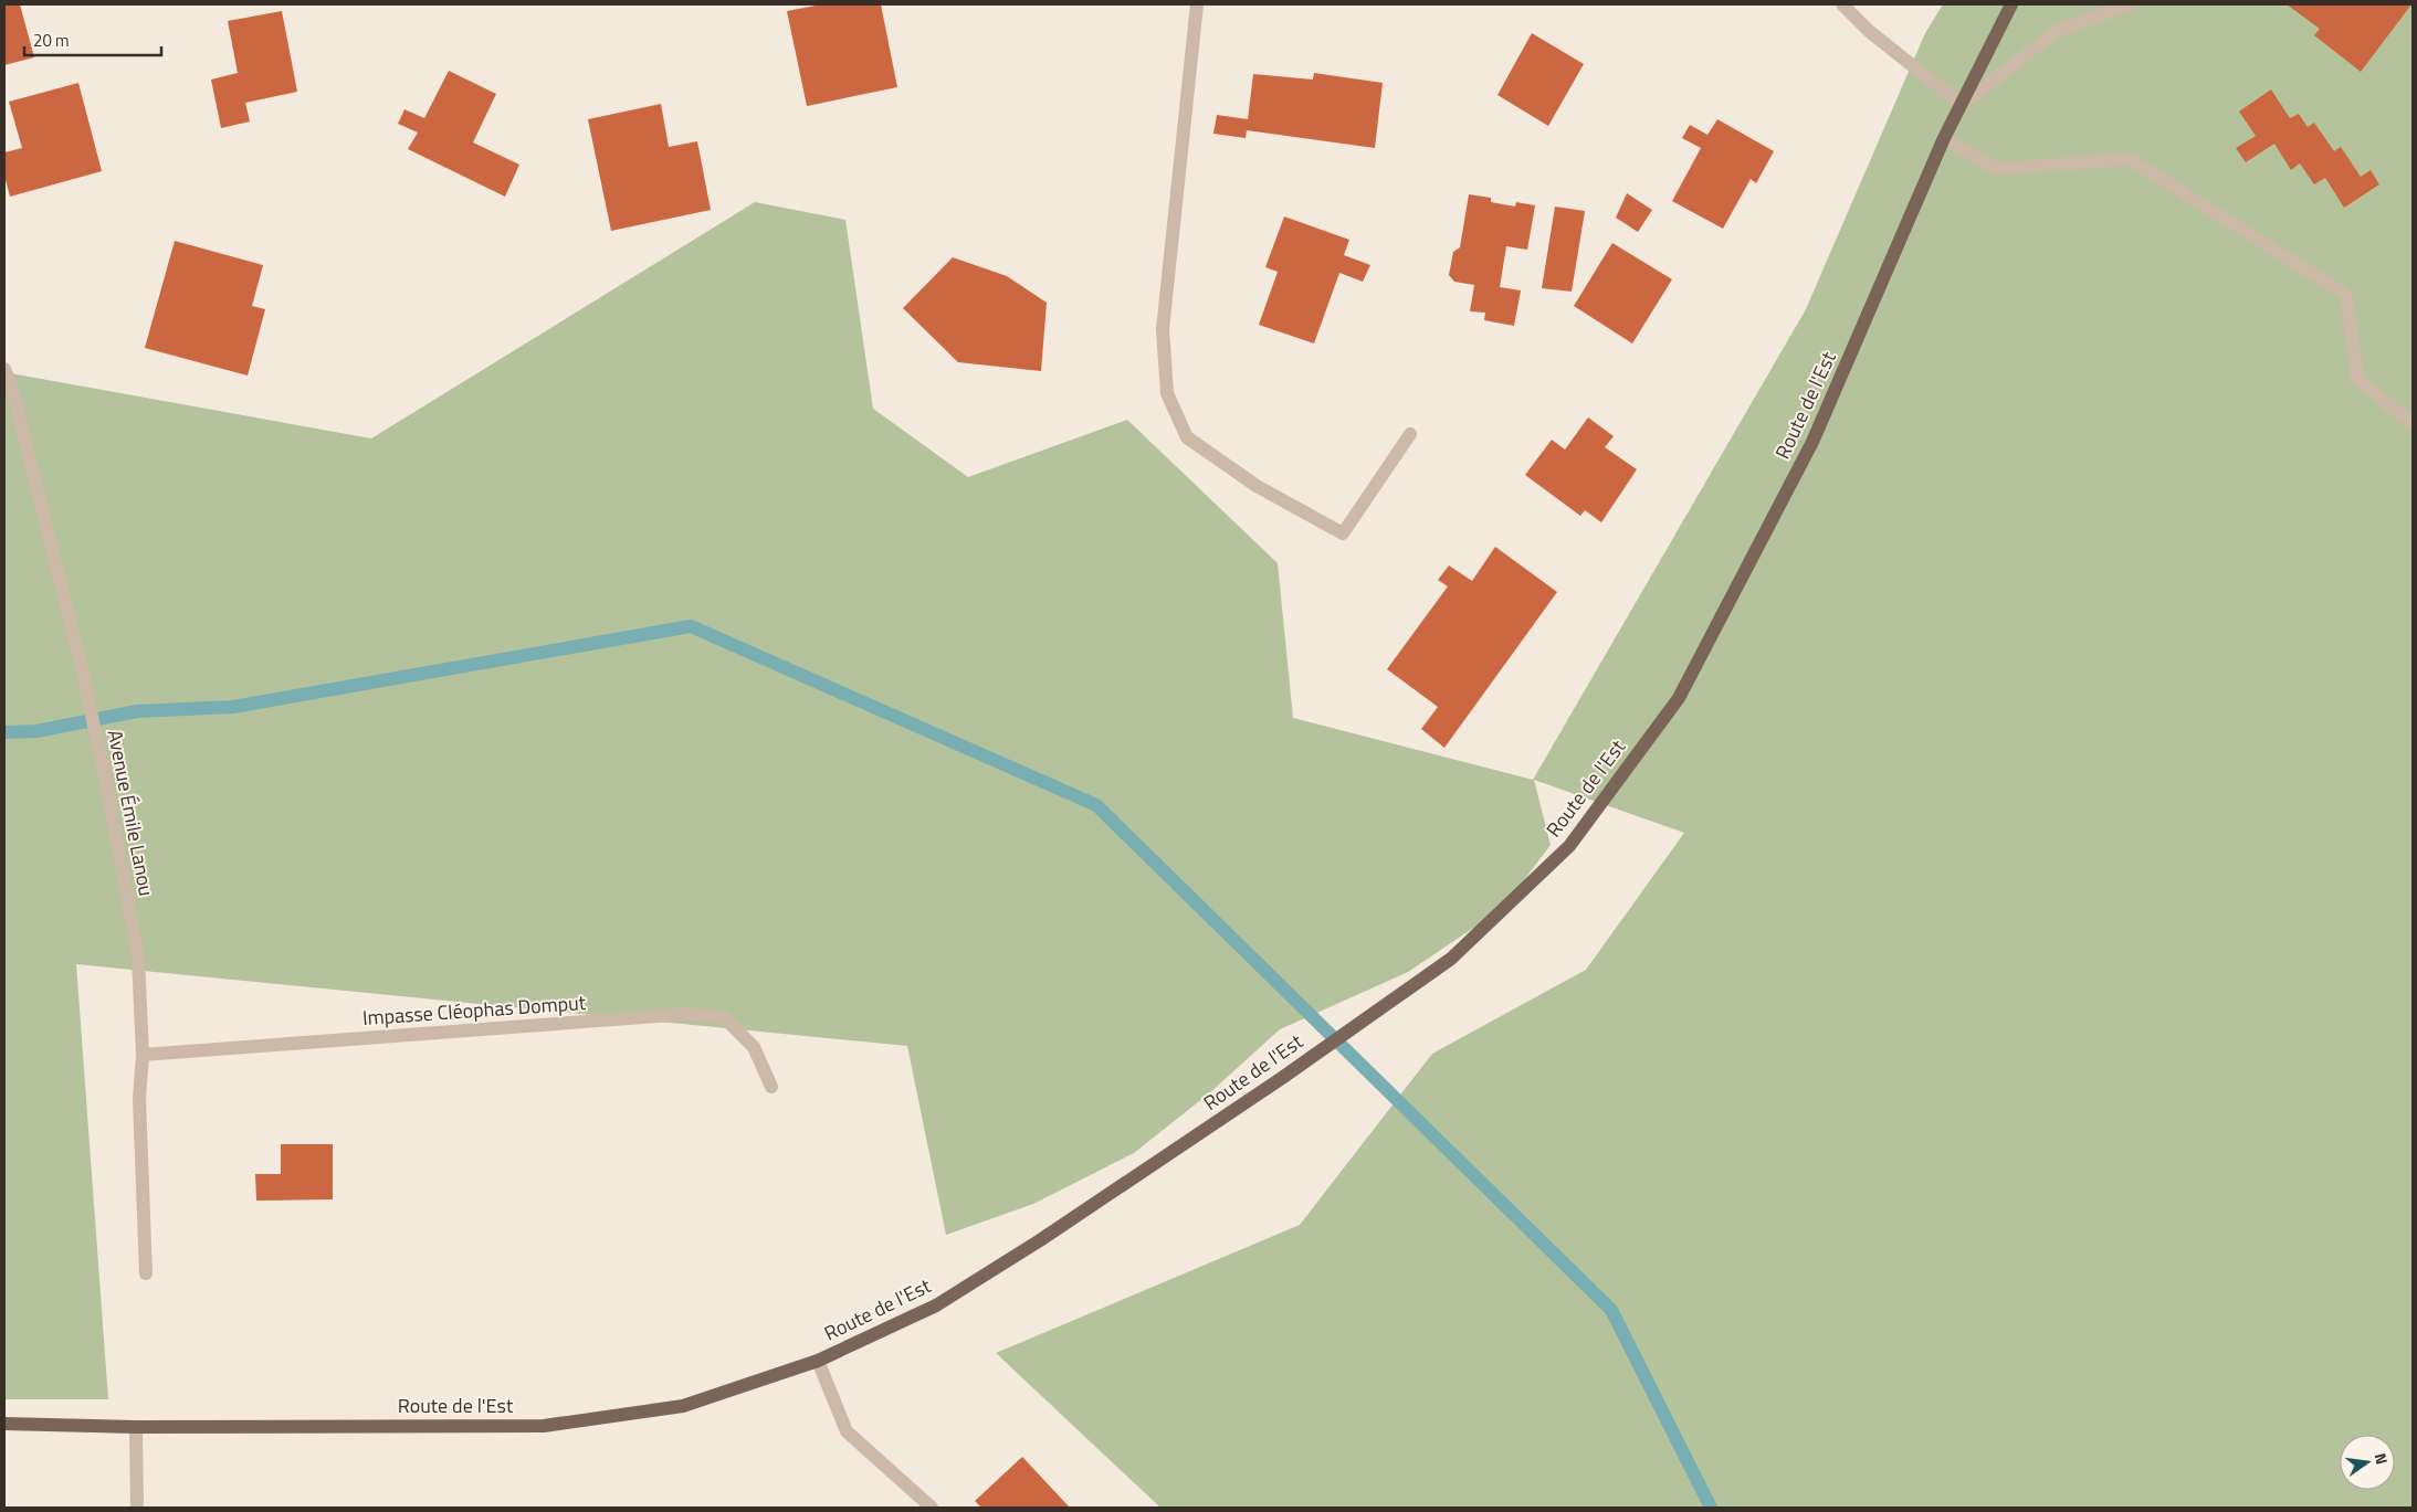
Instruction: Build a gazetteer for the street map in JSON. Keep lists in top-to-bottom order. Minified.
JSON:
{"streets":{"main road":["Route de l'Est"],"street":["Avenue Émile Lanou","Impasse Cléophas Domput"]},"crossings":[["Avenue Émile Lanou","Impasse Cléophas Domput"]],"scale_bar":"20 m","north":"right"}
